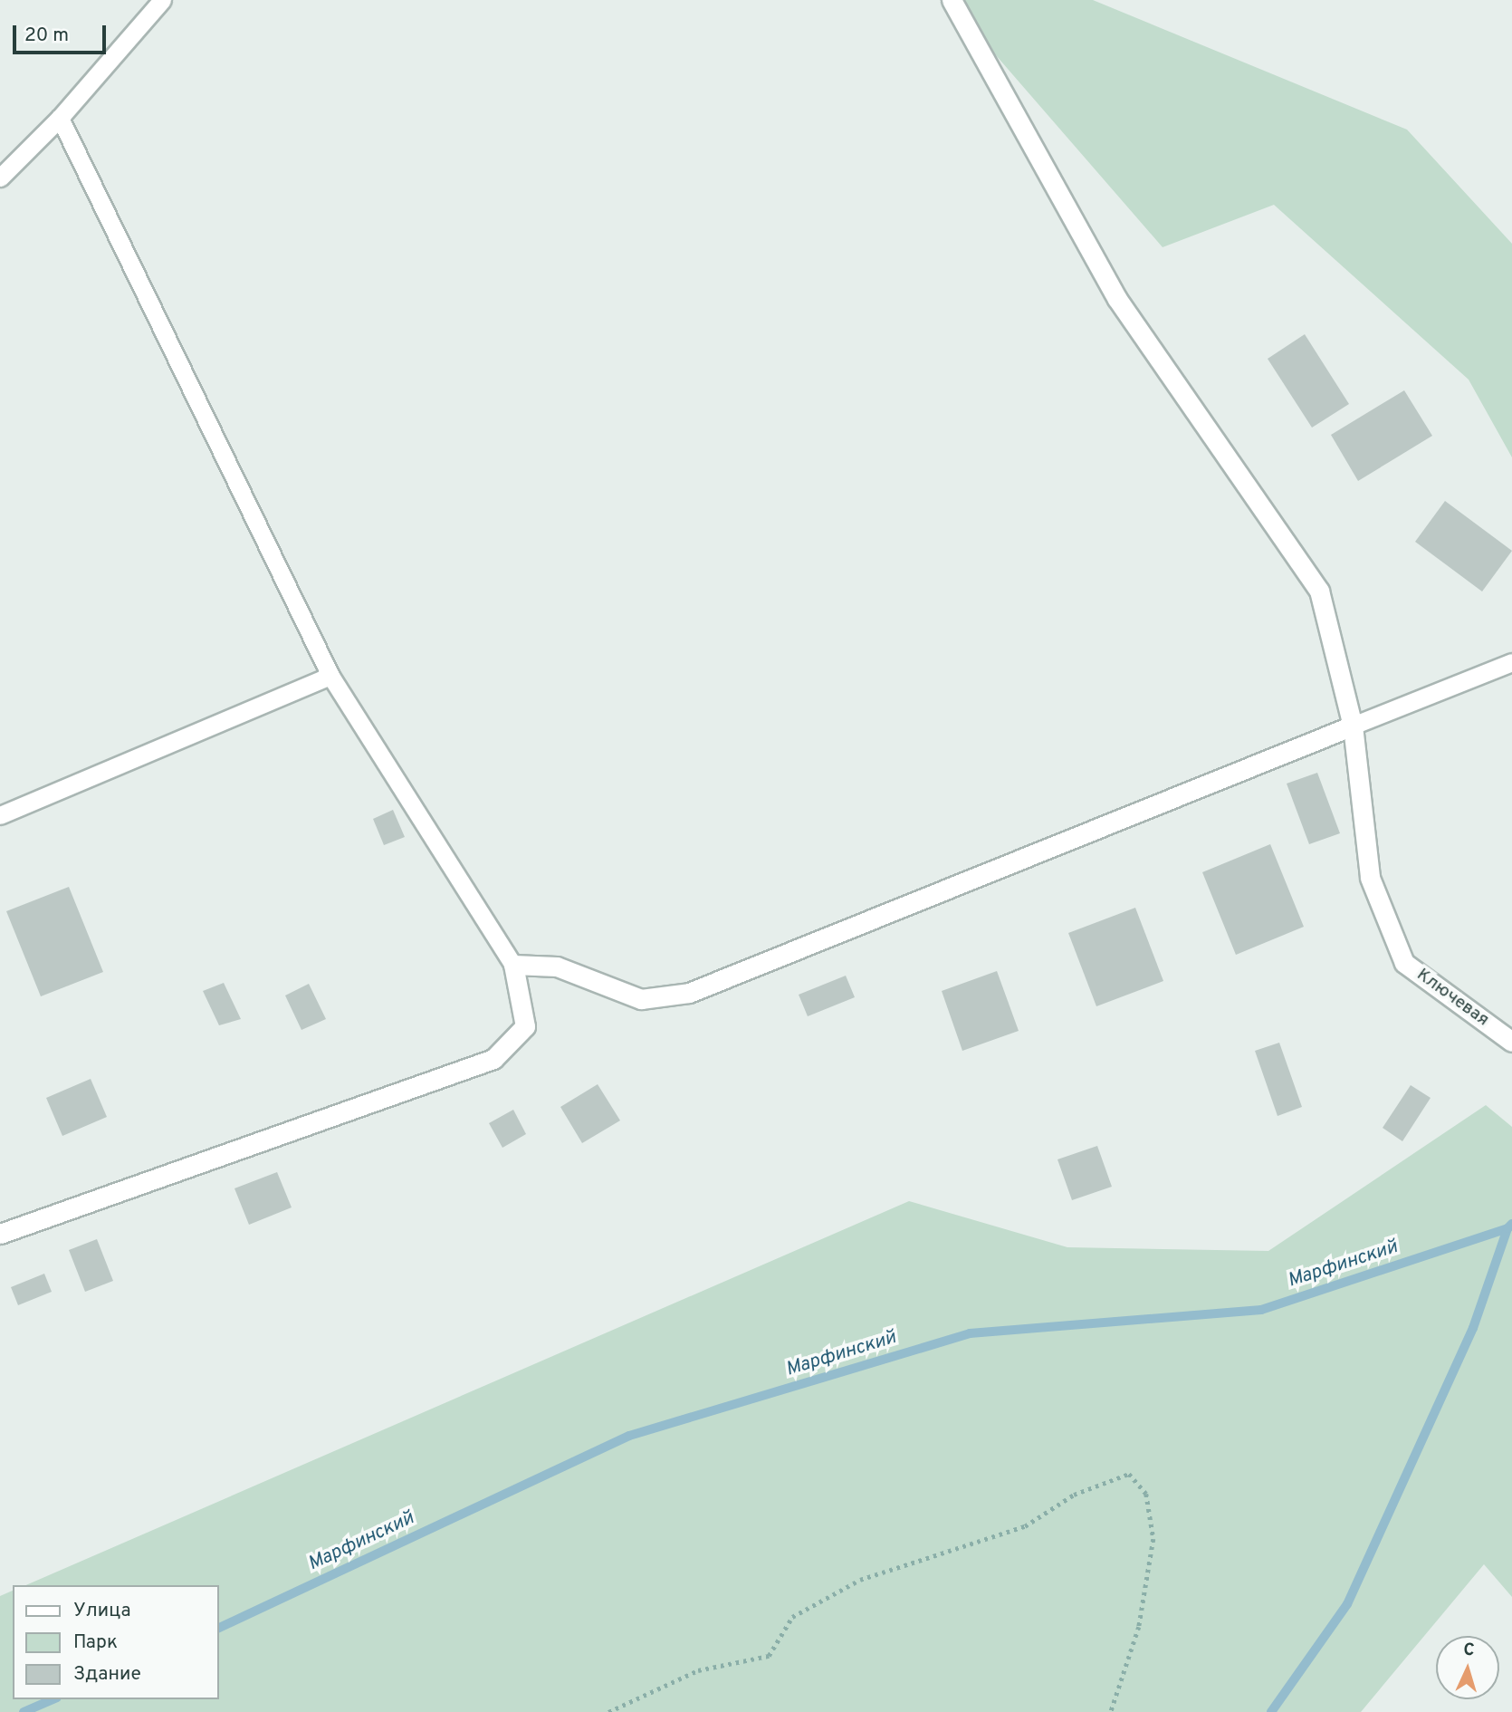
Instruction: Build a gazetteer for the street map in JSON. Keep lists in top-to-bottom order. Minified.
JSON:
{"streets":{"street":["Ключевая"]},"water":["Марфинский"],"legend":["Улица","Парк","Здание"],"scale_bar":"20 m","north":"top"}
